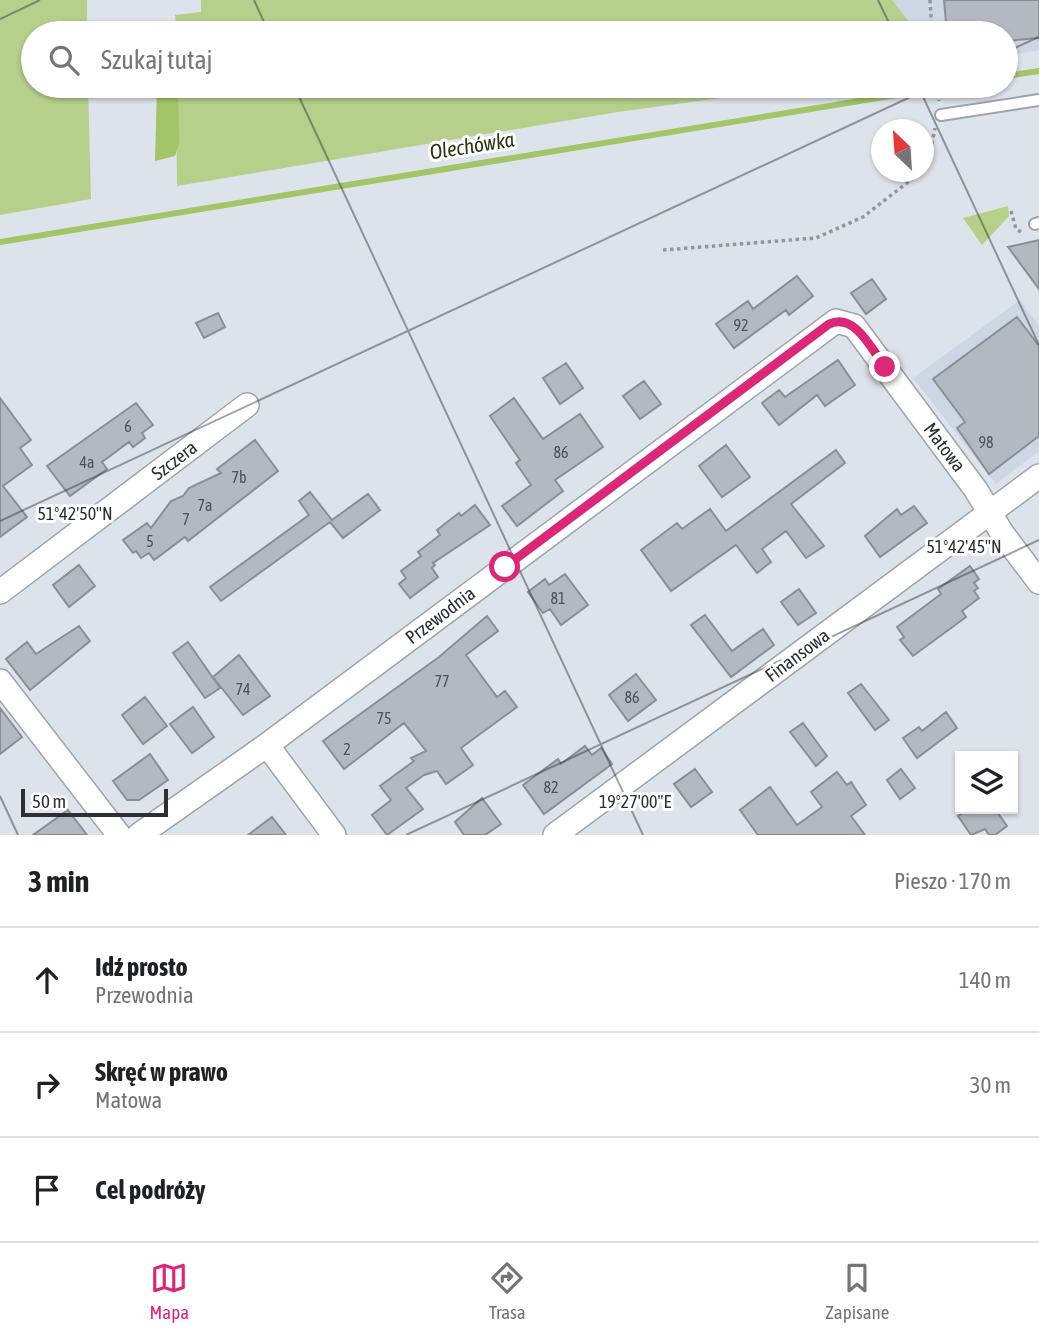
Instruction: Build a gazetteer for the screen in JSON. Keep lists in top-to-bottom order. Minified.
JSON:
{"streets":{"street":["Matowa","Szczera","Przewodnia","Finansowa"]},"crossings":[["Matowa","Przewodnia"],["Matowa","Finansowa"]],"water":["Olechówka"],"house_numbers":["92","6","98","86","4a","7b","7a","7","5","81","77","74","86","75","2","82"],"scale_bar":"50 m","north":"top left","page":{"search":"Szukaj tutaj","scale":"50 m","heading":["3 min","Pieszo · 170 m"],"list":[["Idź prosto","Przewodnia","140 m"],["Skręć w prawo","Matowa","30 m"],"Cel podróży"],"nav":["Mapa","Trasa","Zapisane"]},"coordinates":["51°42'50\"N","51°42'45\"N","19°27'00\"E"]}
